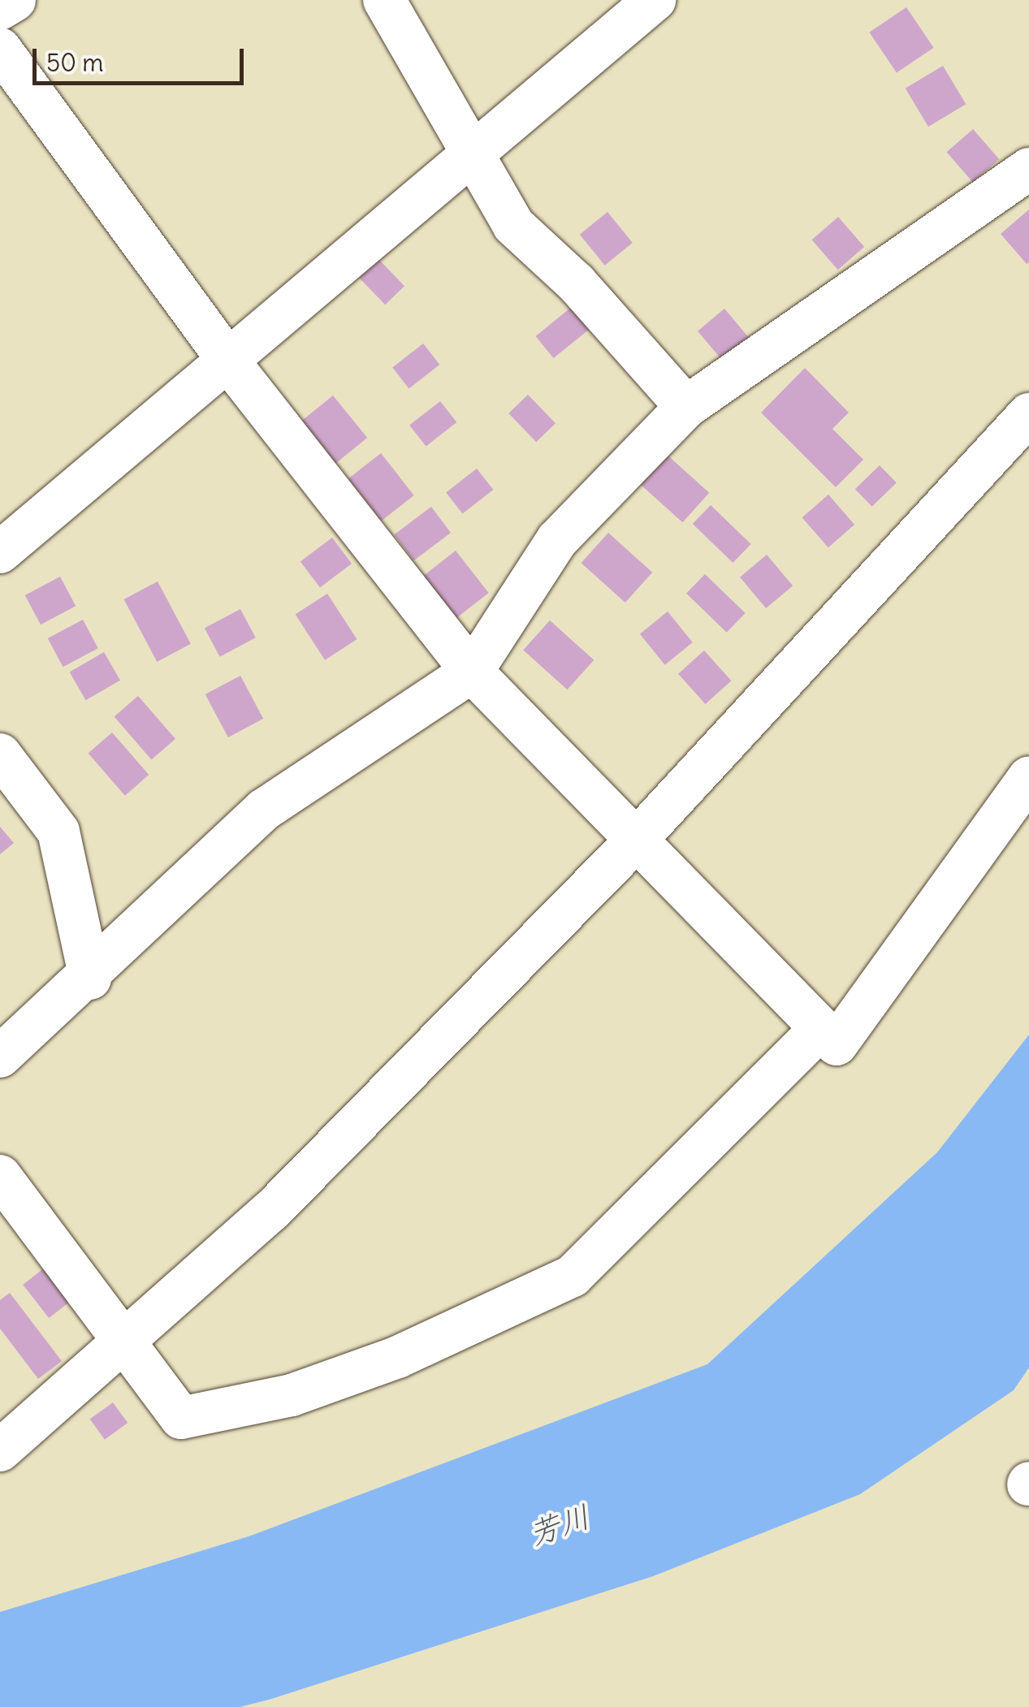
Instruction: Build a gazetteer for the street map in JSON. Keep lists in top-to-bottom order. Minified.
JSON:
{"water":["芳川"],"scale_bar":"50 m"}
